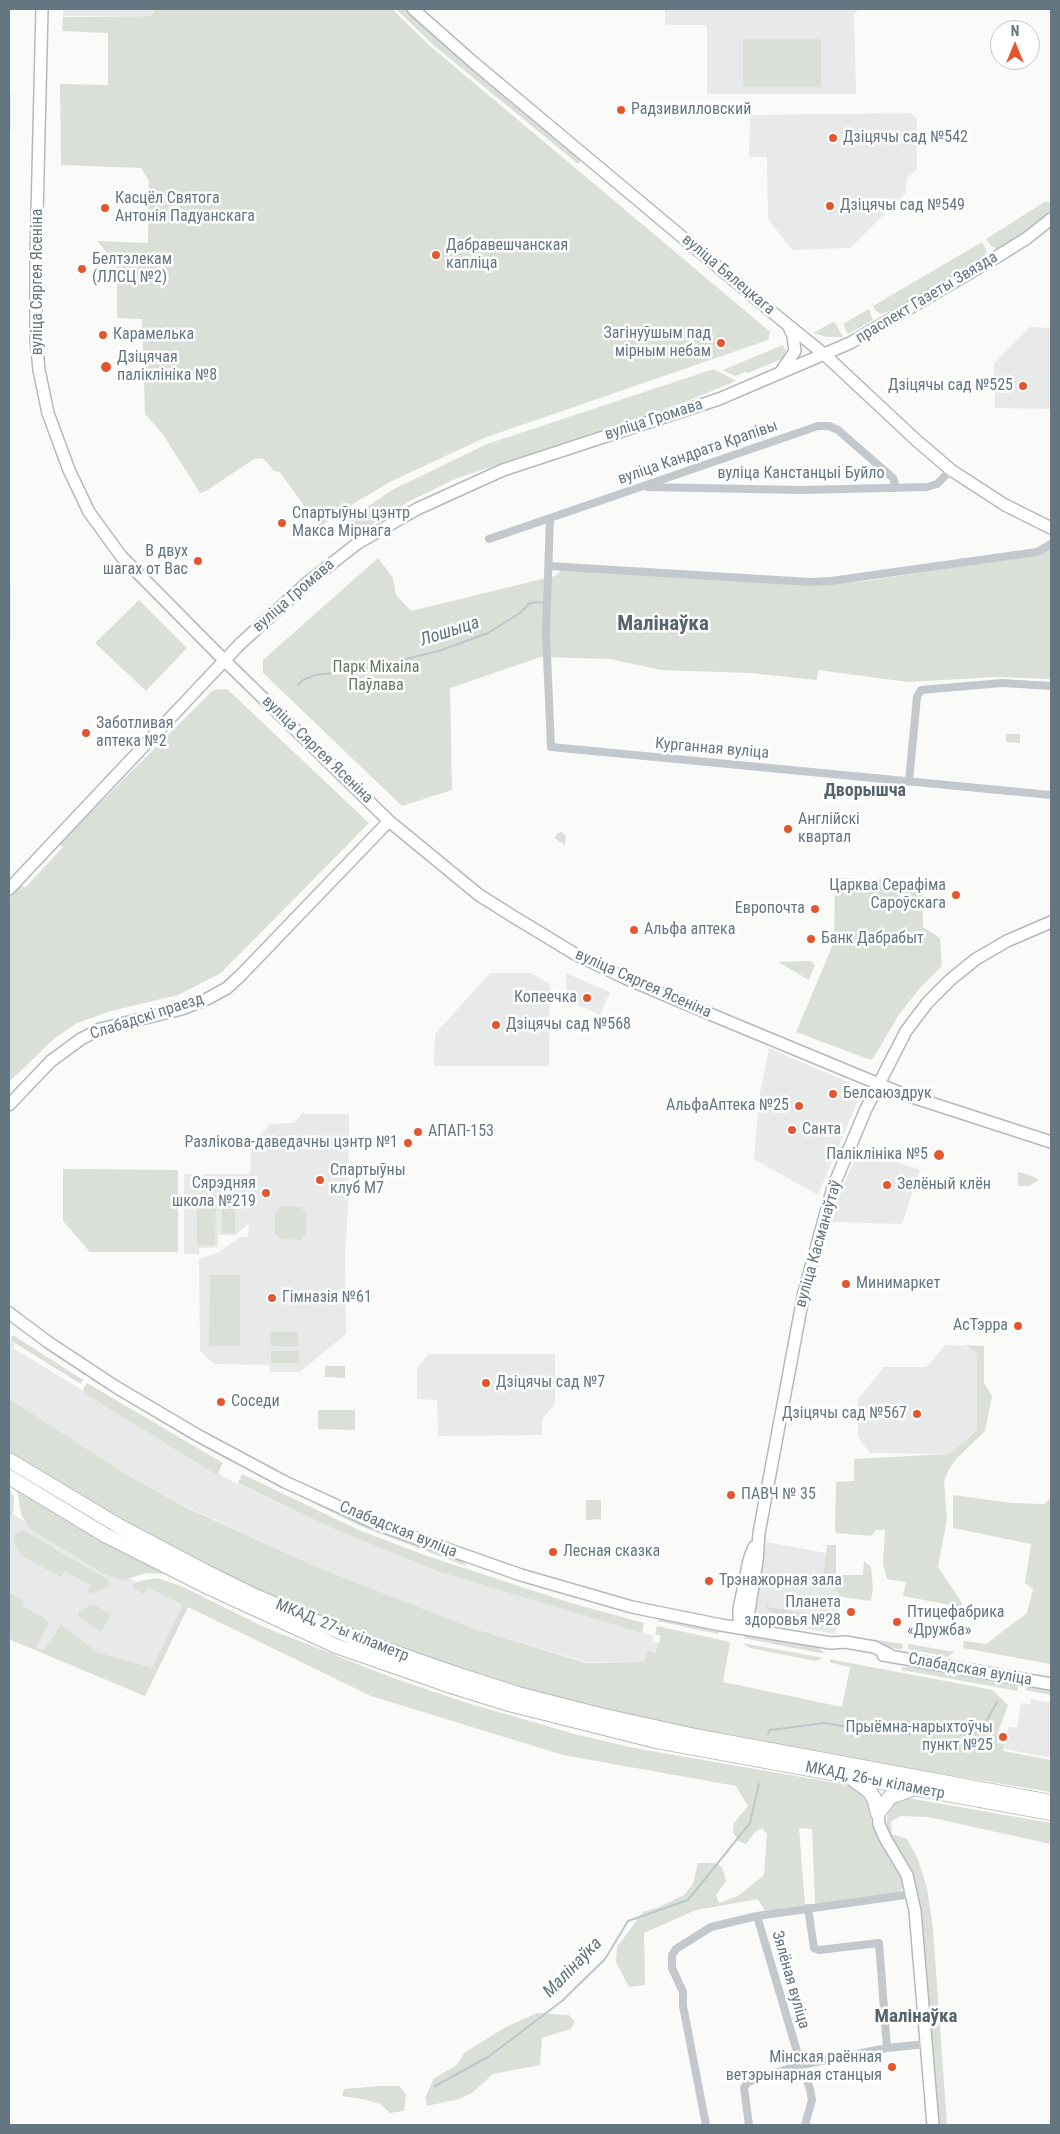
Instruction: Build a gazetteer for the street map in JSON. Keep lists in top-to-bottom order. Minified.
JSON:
{"streets":{"highway":["МКАД, 27-ы кіламетр","МКАД, 26-ы кіламетр"],"main road":["вуліца Бялецкага","вуліца Сяргея Ясеніна","праспект Газеты Звязда","вуліца Громава","Слабадскі праезд","вуліца Касманаўтаў","Слабадская вуліца"],"street":["вуліца Кандрата Крапівы","вуліца Канстанцыі Буйло","Курганная вуліца","Зялёная вуліца"]},"crossings":[["вуліца Бялецкага","праспект Газеты Звязда"],["вуліца Бялецкага","вуліца Громава"],["вуліца Бялецкага","вуліца Канстанцыі Буйло"],["вуліца Сяргея Ясеніна","вуліца Громава"],["вуліца Сяргея Ясеніна","Слабадскі праезд"],["вуліца Сяргея Ясеніна","вуліца Касманаўтаў"],["праспект Газеты Звязда","вуліца Громава"],["вуліца Кандрата Крапівы","вуліца Канстанцыі Буйло"],["вуліца Кандрата Крапівы","Курганная вуліца"],["вуліца Касманаўтаў","Слабадская вуліца"],["МКАД, 27-ы кіламетр","МКАД, 26-ы кіламетр"]],"districts":["Малінаўка","Дворышча","Малінаўка"],"water":["Лошыца","Малінаўка"],"parks":["Парк Міхаіла Паўлава"],"places":["Радзивилловский","Дзіцячы сад №542","Дзіцячы сад №549","Касцёл Святога Антонія Падуанскага","Дабравешчанская капліца","Белтэлекам (ЛЛСЦ №2)","Карамелька","Загінуўшым пад мірным небам","Дзіцячая паліклініка №8","Дзіцячы сад №525","Спартыўны цэнтр Макса Мірнага","В двух шагах от Вас","Заботливая аптека №2","Англійскі квартал","Царква Серафіма Сароўскага","Европочта","Альфа аптека","Банк Дабрабыт","Копеечка","Дзіцячы сад №568","Белсаюздрук","АльфаАптека №25","Санта","АПАП-153","Разлікова-даведачны цэнтр №1","Паліклініка №5","Спартыўны клуб М7","Зелёный клён","Сярэдняя школа №219","Минимаркет","Гімназія №61","АсТэрра","Дзіцячы сад №7","Соседи","Дзіцячы сад №567","ПАВЧ № 35","Лесная сказка","Трэнажорная зала","Планета здоровья №28","Птицефабрика «Дружба»","Прыёмна-нарыхтоўчы пункт №25","Мінская раённая ветэрынарная станцыя"],"north":"top"}
